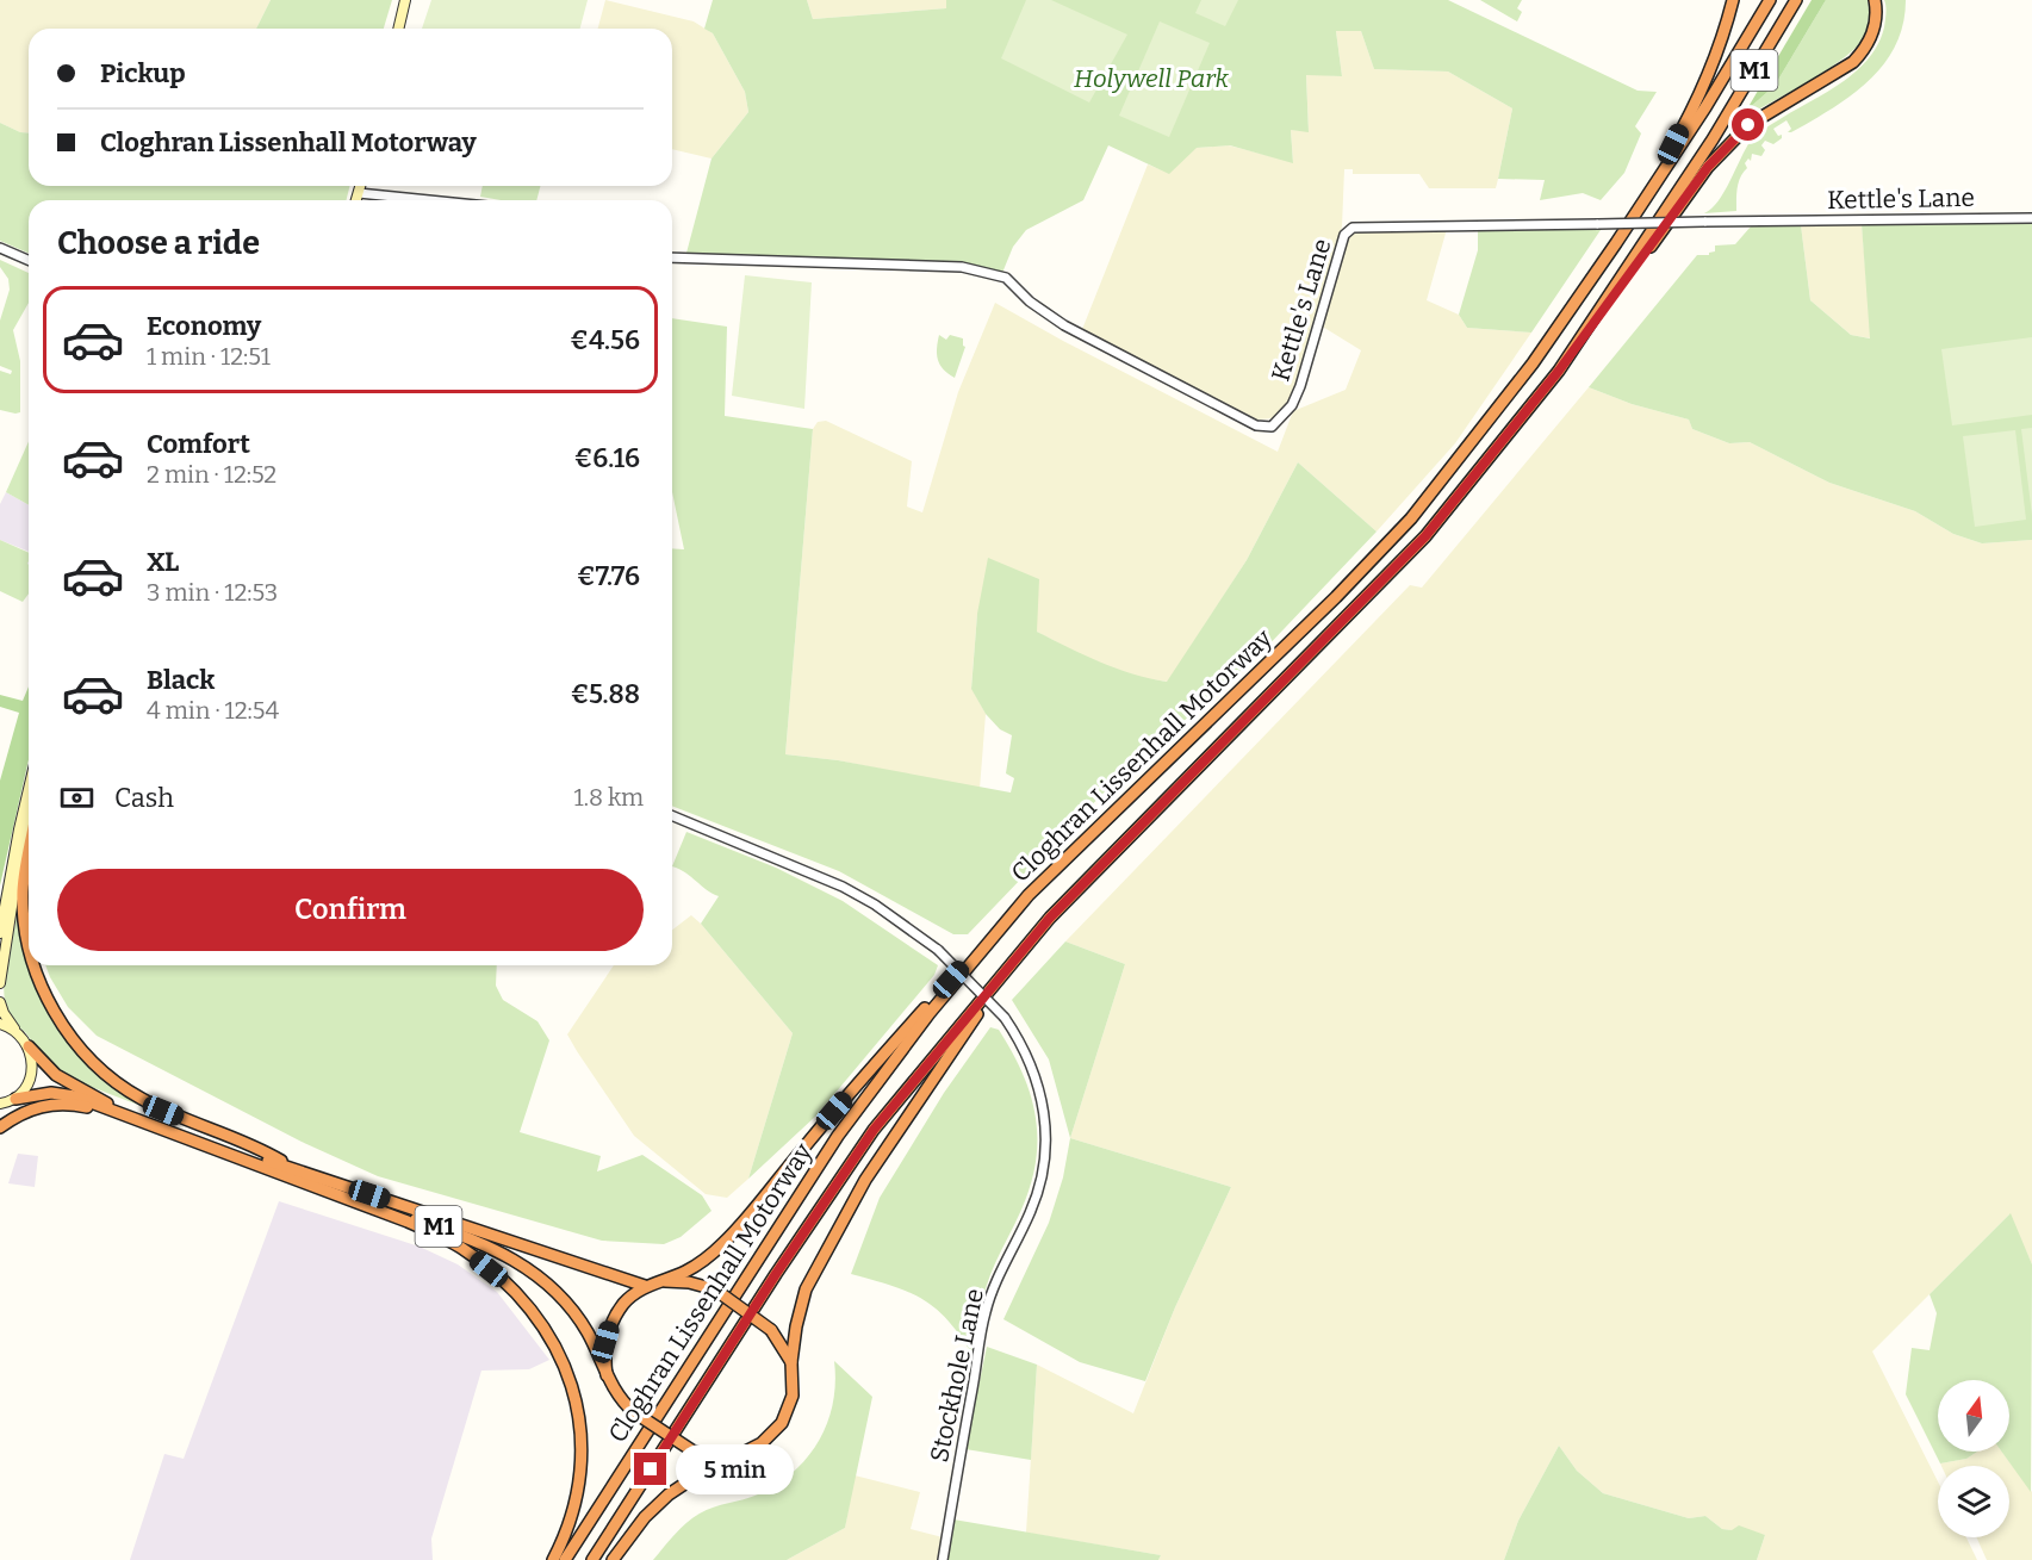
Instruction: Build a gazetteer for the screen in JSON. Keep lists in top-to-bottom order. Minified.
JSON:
{"streets":{"highway":["M1","Cloghran Lissenhall Motorway"],"street":["Kettle's Lane","Stockhole Lane"]},"crossings":[["M1","Cloghran Lissenhall Motorway"]],"parks":["Holywell Park"],"north":"top","page":{"banner":["Pickup","Cloghran Lissenhall Motorway"],"heading":"Choose a ride","list":[{"name":"Economy","note":"1 min · 12:51","value":"€4.56"},{"name":"Comfort","note":"2 min · 12:52","value":"€6.16"},{"name":"XL","note":"3 min · 12:53","value":"€7.76"},{"name":"Black","note":"4 min · 12:54","value":"€5.88"}],"pay":["Cash","1.8 km"],"buttons":"Confirm","bubble":"5 min"}}
